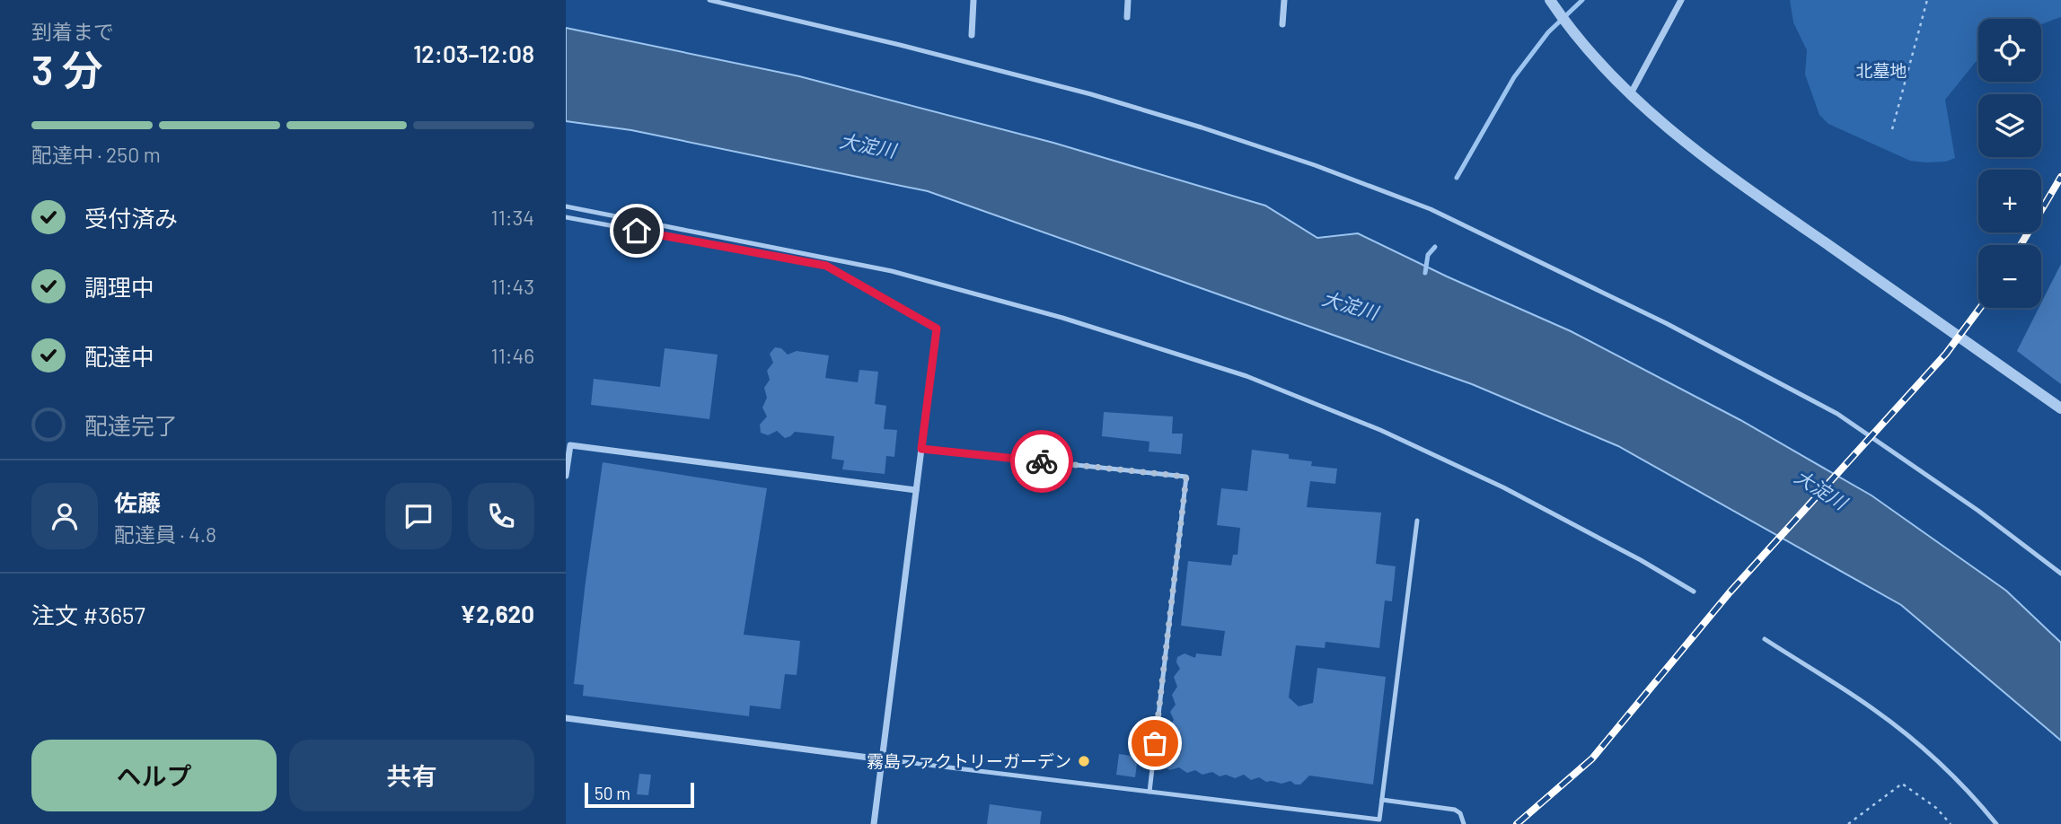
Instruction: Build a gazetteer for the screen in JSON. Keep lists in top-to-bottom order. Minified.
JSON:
{"water":["大淀川"],"parks":["北墓地"],"places":["霧島ファクトリーガーデン"],"scale_bar":"50 m","page":{"heading":["3 分","到着まで","12:03–12:08"],"panel":["佐藤","配達員 · 4.8","注文 #3657","¥2,620"],"map_buttons":["+","−"],"bar":"配達中 · 250 m","list":[["受付済み","11:34"],["調理中","11:43"],["配達中","11:46"],"配達完了"],"buttons":["ヘルプ","共有"],"scale":"50 m"}}
